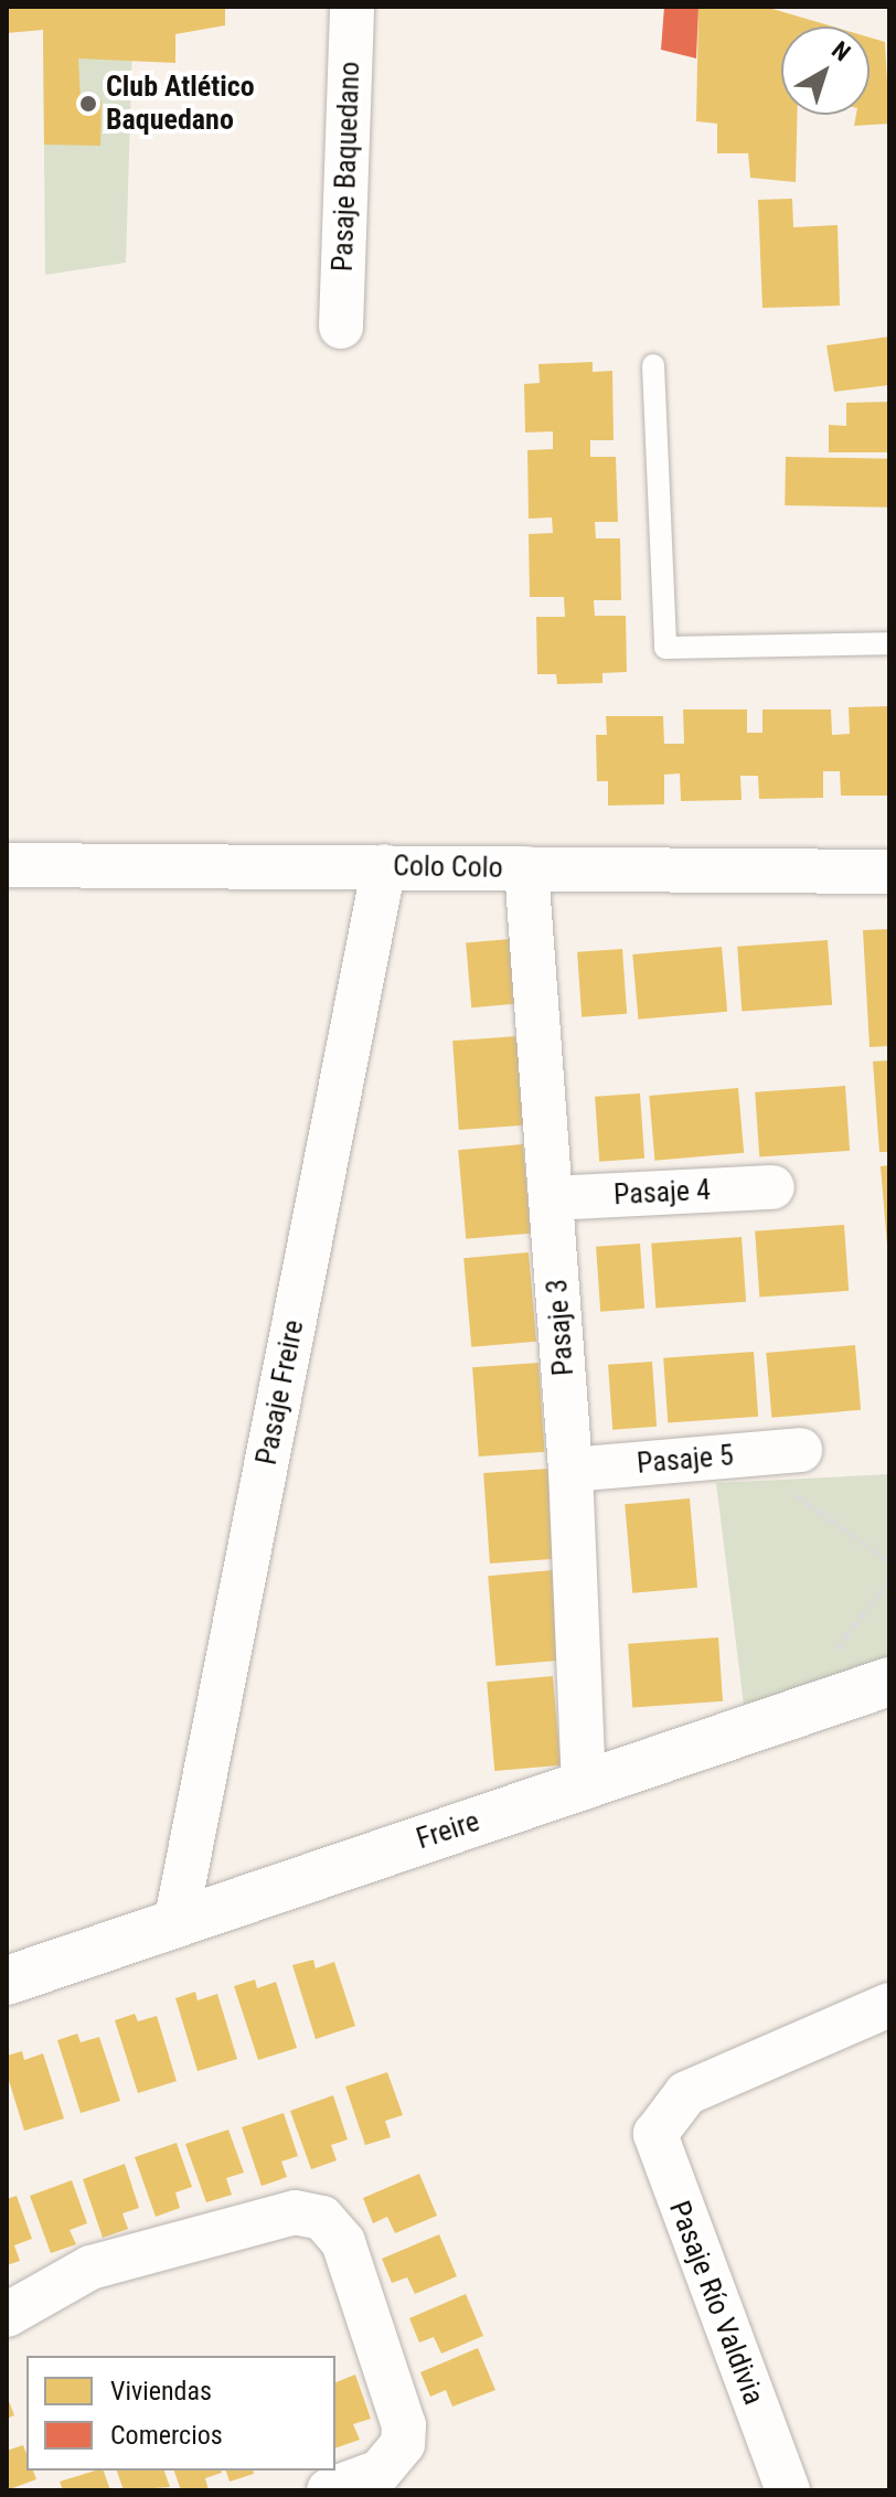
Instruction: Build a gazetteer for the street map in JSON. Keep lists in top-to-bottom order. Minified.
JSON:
{"streets":{"street":["Pasaje Baquedano","Colo Colo","Pasaje 4","Pasaje 3","Pasaje Freire","Pasaje 5","Freire","Pasaje Río Valdivia"]},"crossings":[["Colo Colo","Pasaje 3"],["Colo Colo","Pasaje Freire"],["Pasaje 4","Pasaje 3"],["Pasaje 3","Pasaje 5"],["Pasaje 3","Freire"],["Pasaje Freire","Freire"]],"places":["Club Atlético Baquedano"],"legend":["Viviendas","Comercios"],"north":"top right"}
